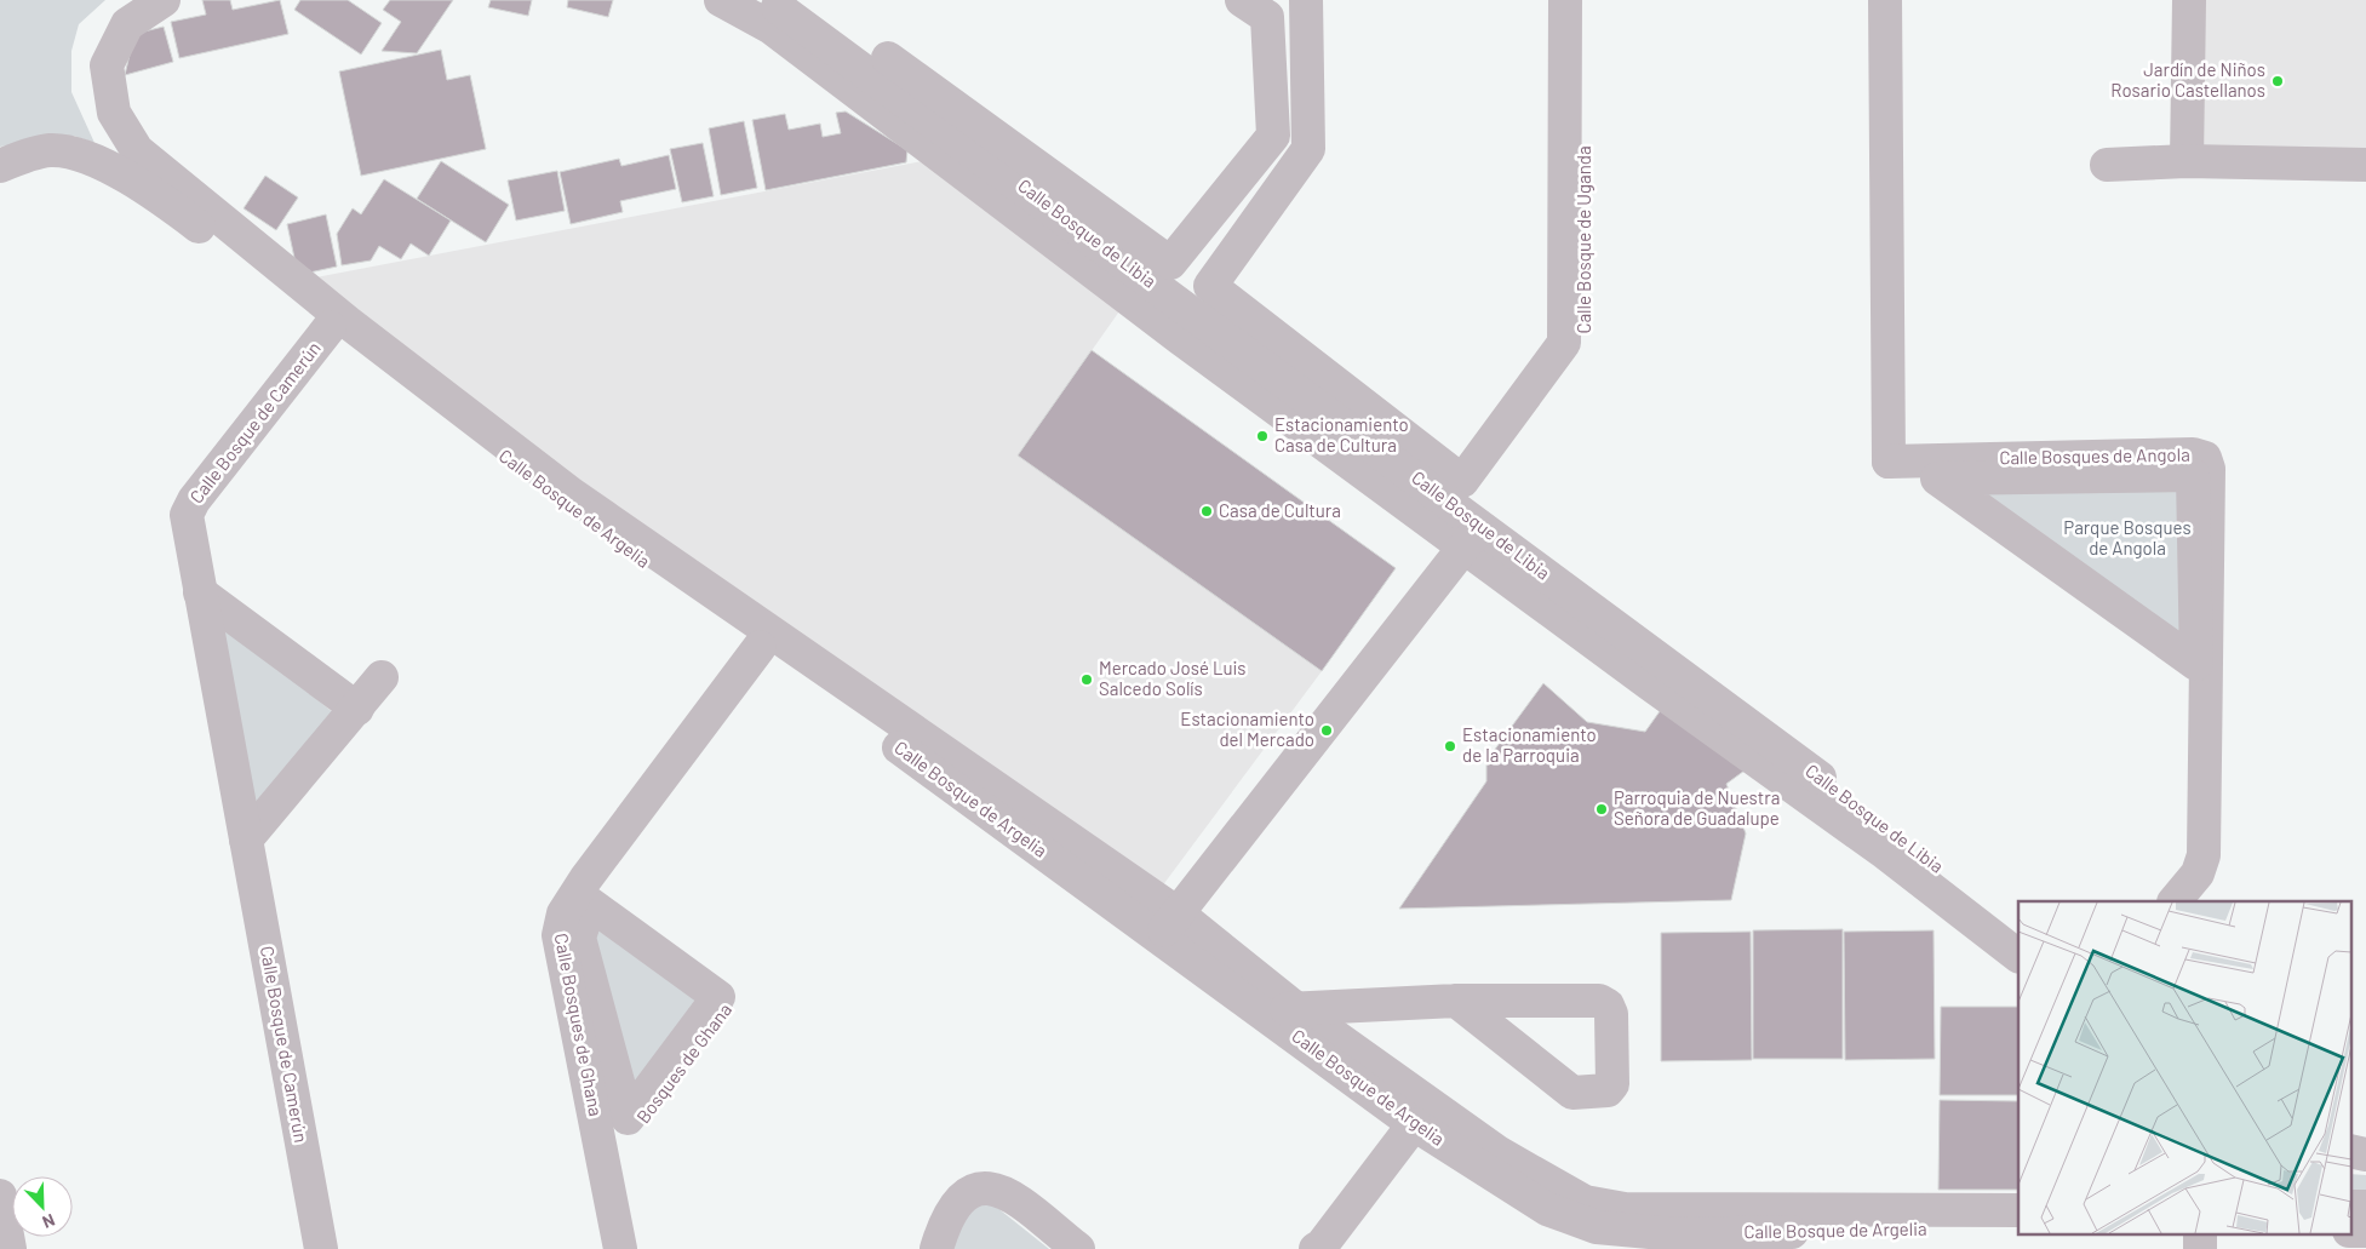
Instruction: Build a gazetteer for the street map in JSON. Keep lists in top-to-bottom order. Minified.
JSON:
{"streets":{"street":["Calle Bosque de Libia","Calle Bosque de Uganda","Calle Bosque de Camerún","Calle Bosques de Angola","Calle Bosque de Argelia","Calle Bosques de Ghana","Bosques de Ghana"]},"crossings":[["Calle Bosque de Libia","Calle Bosque de Uganda"],["Calle Bosque de Uganda","Calle Bosque de Argelia"],["Calle Bosque de Camerún","Calle Bosque de Argelia"],["Calle Bosque de Argelia","Calle Bosques de Ghana"],["Calle Bosques de Ghana","Bosques de Ghana"]],"parks":["Parque Bosques de Angola"],"places":["Jardín de Niños Rosario Castellanos","Estacionamiento Casa de Cultura","Casa de Cultura","Mercado José Luis Salcedo Solís","Estacionamiento del Mercado","Estacionamiento de la Parroquia","Parroquia de Nuestra Señora de Guadalupe"],"north":"bottom right"}
